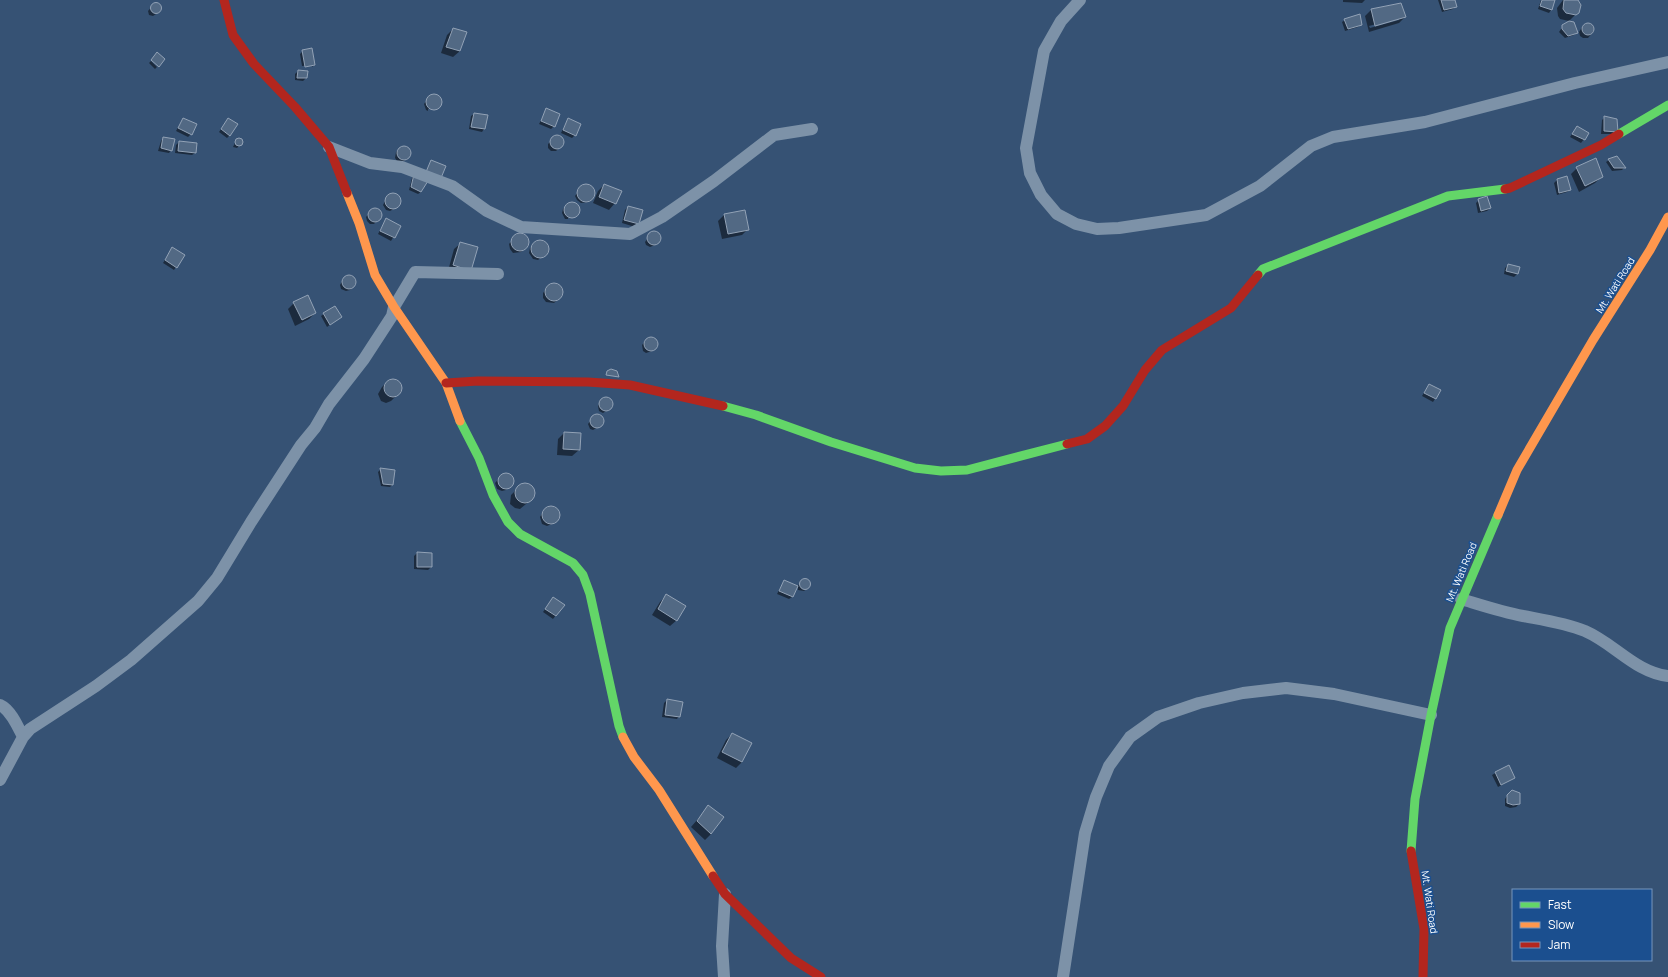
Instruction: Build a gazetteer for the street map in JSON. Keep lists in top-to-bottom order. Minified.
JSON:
{"streets":{"street":["Mt. Wati Road"]},"legend":["Fast","Slow","Jam"]}
